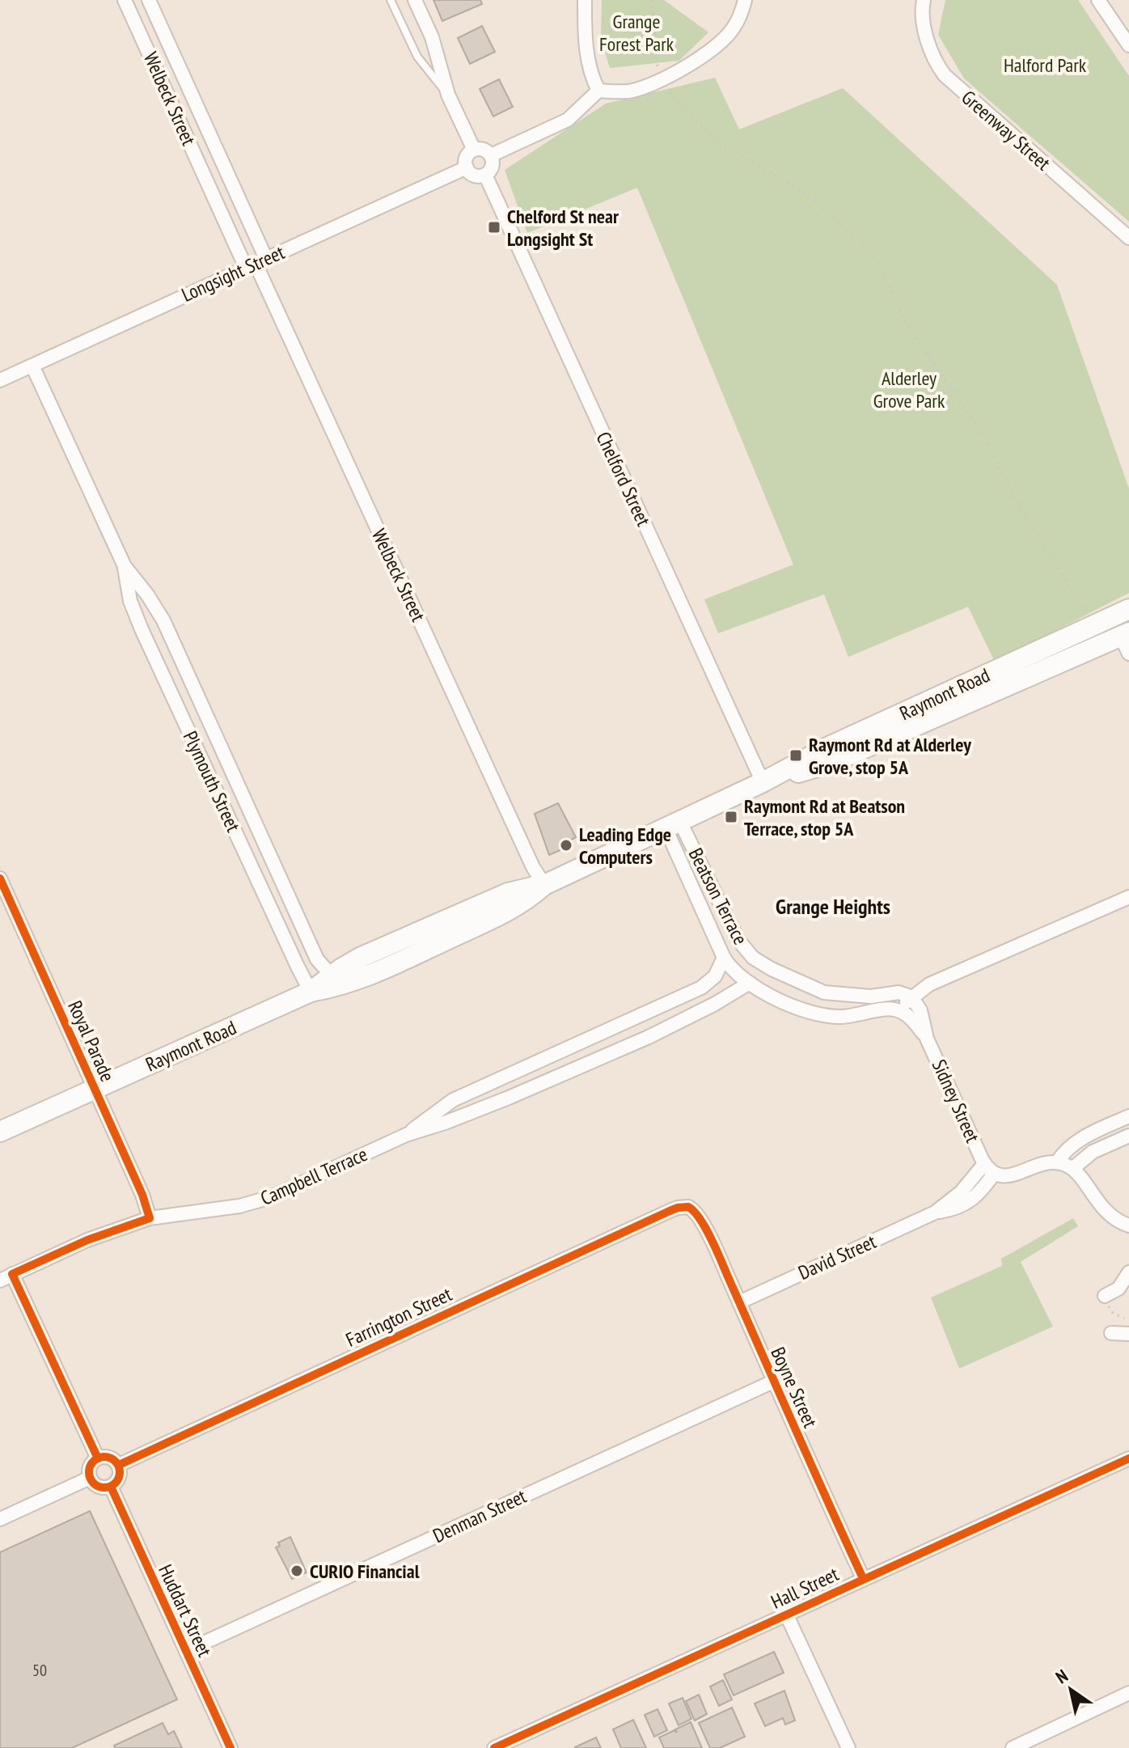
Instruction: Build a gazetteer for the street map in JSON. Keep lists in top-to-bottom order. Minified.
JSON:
{"streets":{"main road":["Raymont Road"],"street":["Welbeck Street","Greenway Street","Longsight Street","Chelford Street","Plymouth Street","Beatson Terrace","Royal Parade","Sidney Street","Campbell Terrace","David Street","Farrington Street","Boyne Street","Denman Street","Hall Street","Huddart Street"]},"crossings":[["Welbeck Street","Longsight Street"],["Welbeck Street","Raymont Road"],["Longsight Street","Chelford Street"],["Longsight Street","Plymouth Street"],["Chelford Street","Raymont Road"],["Raymont Road","Plymouth Street"],["Raymont Road","Beatson Terrace"],["Raymont Road","Royal Parade"],["Beatson Terrace","Sidney Street"],["Beatson Terrace","Campbell Terrace"],["Royal Parade","Campbell Terrace"],["Sidney Street","David Street"],["David Street","Boyne Street"],["Farrington Street","Boyne Street"],["Farrington Street","Huddart Street"],["Boyne Street","Denman Street"],["Boyne Street","Hall Street"],["Denman Street","Huddart Street"]],"districts":["Grange Heights"],"parks":["Grange Forest Park","Halford Park","Alderley Grove Park"],"places":{"transit":["Chelford St near Longsight St","Raymont Rd at Alderley Grove, stop 5A","Raymont Rd at Beatson Terrace, stop 5A"],"other":["Leading Edge Computers","CURIO Financial"]},"house_numbers":["50"],"north":"top left"}
